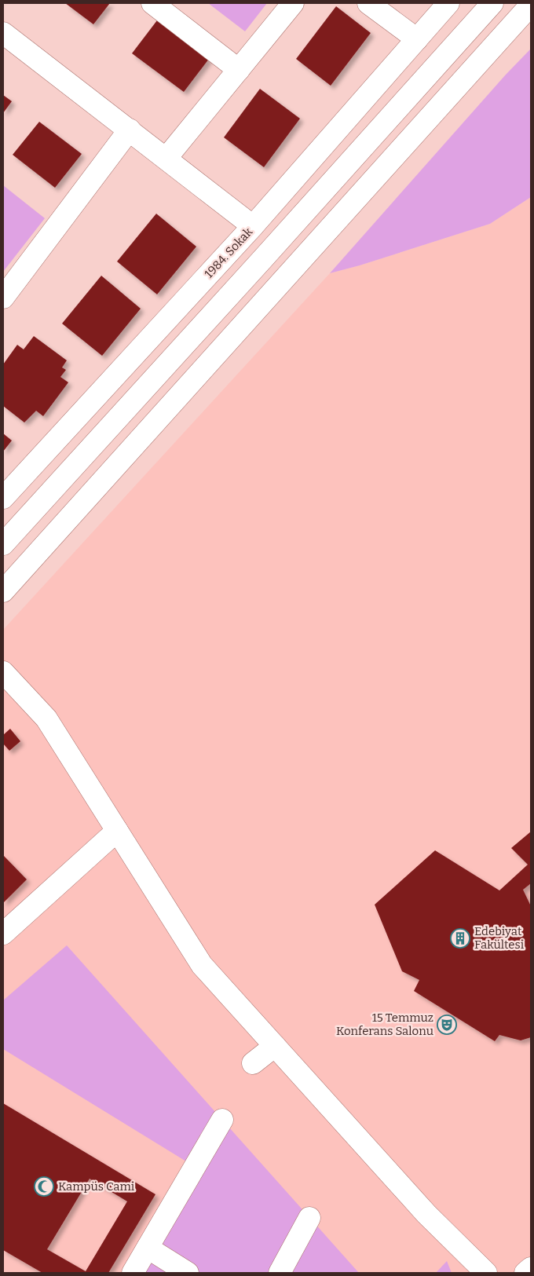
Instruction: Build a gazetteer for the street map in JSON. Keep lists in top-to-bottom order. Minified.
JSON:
{"streets":{"main road":["1984. Sokak"]},"places":{"building":["Edebiyat Fakültesi"],"theatre":["15 Temmuz Konferans Salonu"],"mosque":["Kampüs Cami"]}}
